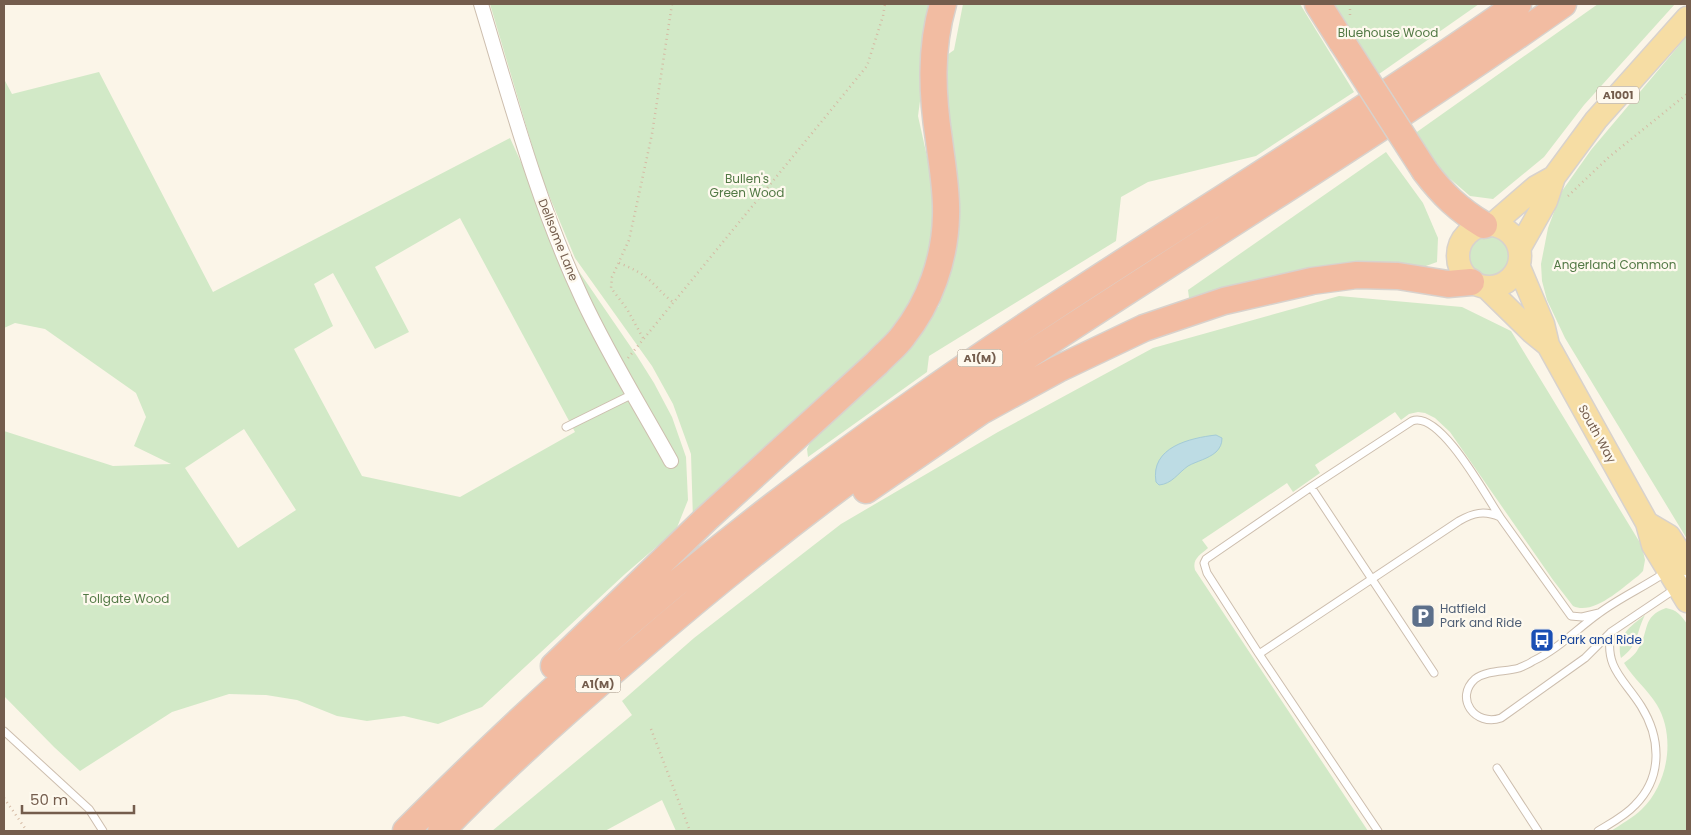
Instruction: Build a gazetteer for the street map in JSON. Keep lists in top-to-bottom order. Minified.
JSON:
{"streets":{"highway":["A1(M)"],"main road":["A1001","South Way"],"street":["Dellsome Lane"]},"crossings":[["A1001","A1(M)"],["A1001","South Way"],["A1(M)","South Way"]],"parks":["Bluehouse Wood","Bullen's Green Wood","Angerland Common","Tollgate Wood"],"places":{"parking":["Hatfield Park and Ride"],"bus stop":["Park and Ride"]},"scale_bar":"50 m"}
